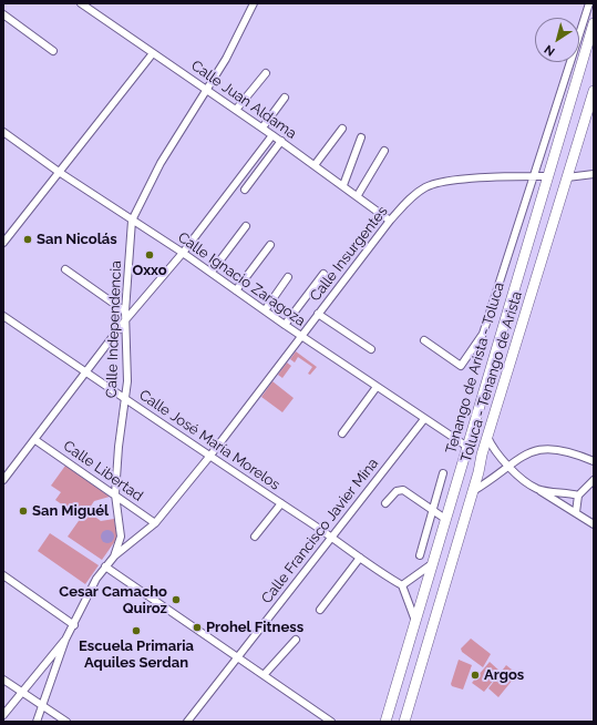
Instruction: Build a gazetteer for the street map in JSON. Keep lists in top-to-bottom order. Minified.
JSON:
{"streets":{"highway":["Tenango de Arista - Toluca","Toluca - Tenango de Arista"],"street":["Calle Juan Aldama","Calle Insurgentes","Calle Ignacio Zaragoza","Calle Independencia","Calle José María Morelos","Calle Libertad","Calle Francisco Javier Mina"]},"crossings":[["Calle Juan Aldama","Calle Insurgentes"],["Calle Juan Aldama","Calle Independencia"],["Calle Insurgentes","Calle Ignacio Zaragoza"],["Calle Insurgentes","Calle Independencia"],["Calle Insurgentes","Tenango de Arista - Toluca"],["Calle Insurgentes","Calle José María Morelos"],["Calle Insurgentes","Calle Libertad"],["Calle Ignacio Zaragoza","Calle Independencia"],["Calle Ignacio Zaragoza","Tenango de Arista - Toluca"],["Calle Ignacio Zaragoza","Calle Francisco Javier Mina"],["Calle Independencia","Calle José María Morelos"],["Calle Independencia","Calle Libertad"],["Calle José María Morelos","Calle Francisco Javier Mina"]],"places":["San Nicolás","Oxxo","San Miguél","Cesar Camacho Quiroz","Prohel Fitness","Escuela Primaria Aquiles Serdan","Argos"],"north":"bottom left"}
